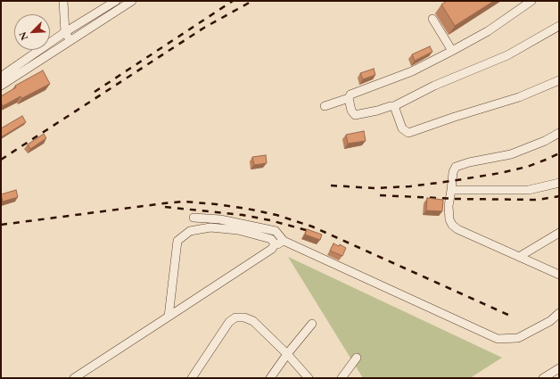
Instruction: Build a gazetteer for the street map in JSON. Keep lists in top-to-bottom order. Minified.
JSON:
{"north":"bottom left"}
